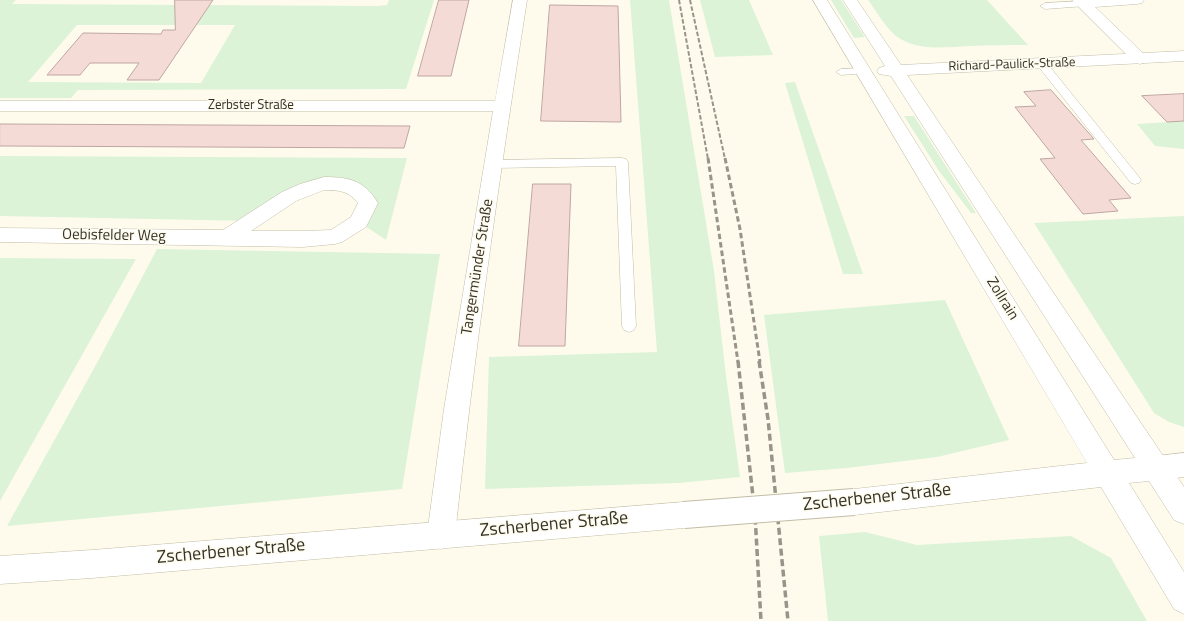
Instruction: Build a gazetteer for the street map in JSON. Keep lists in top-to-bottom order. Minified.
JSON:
{"streets":{"street":["Richard-Paulick-Straße","Zerbster Straße","Oebisfelder Weg","Tangermünder Straße","Zollrain","Zscherbener Straße"]},"crossings":[["Richard-Paulick-Straße","Zollrain"],["Zerbster Straße","Tangermünder Straße"],["Tangermünder Straße","Zscherbener Straße"],["Zollrain","Zscherbener Straße"]]}
